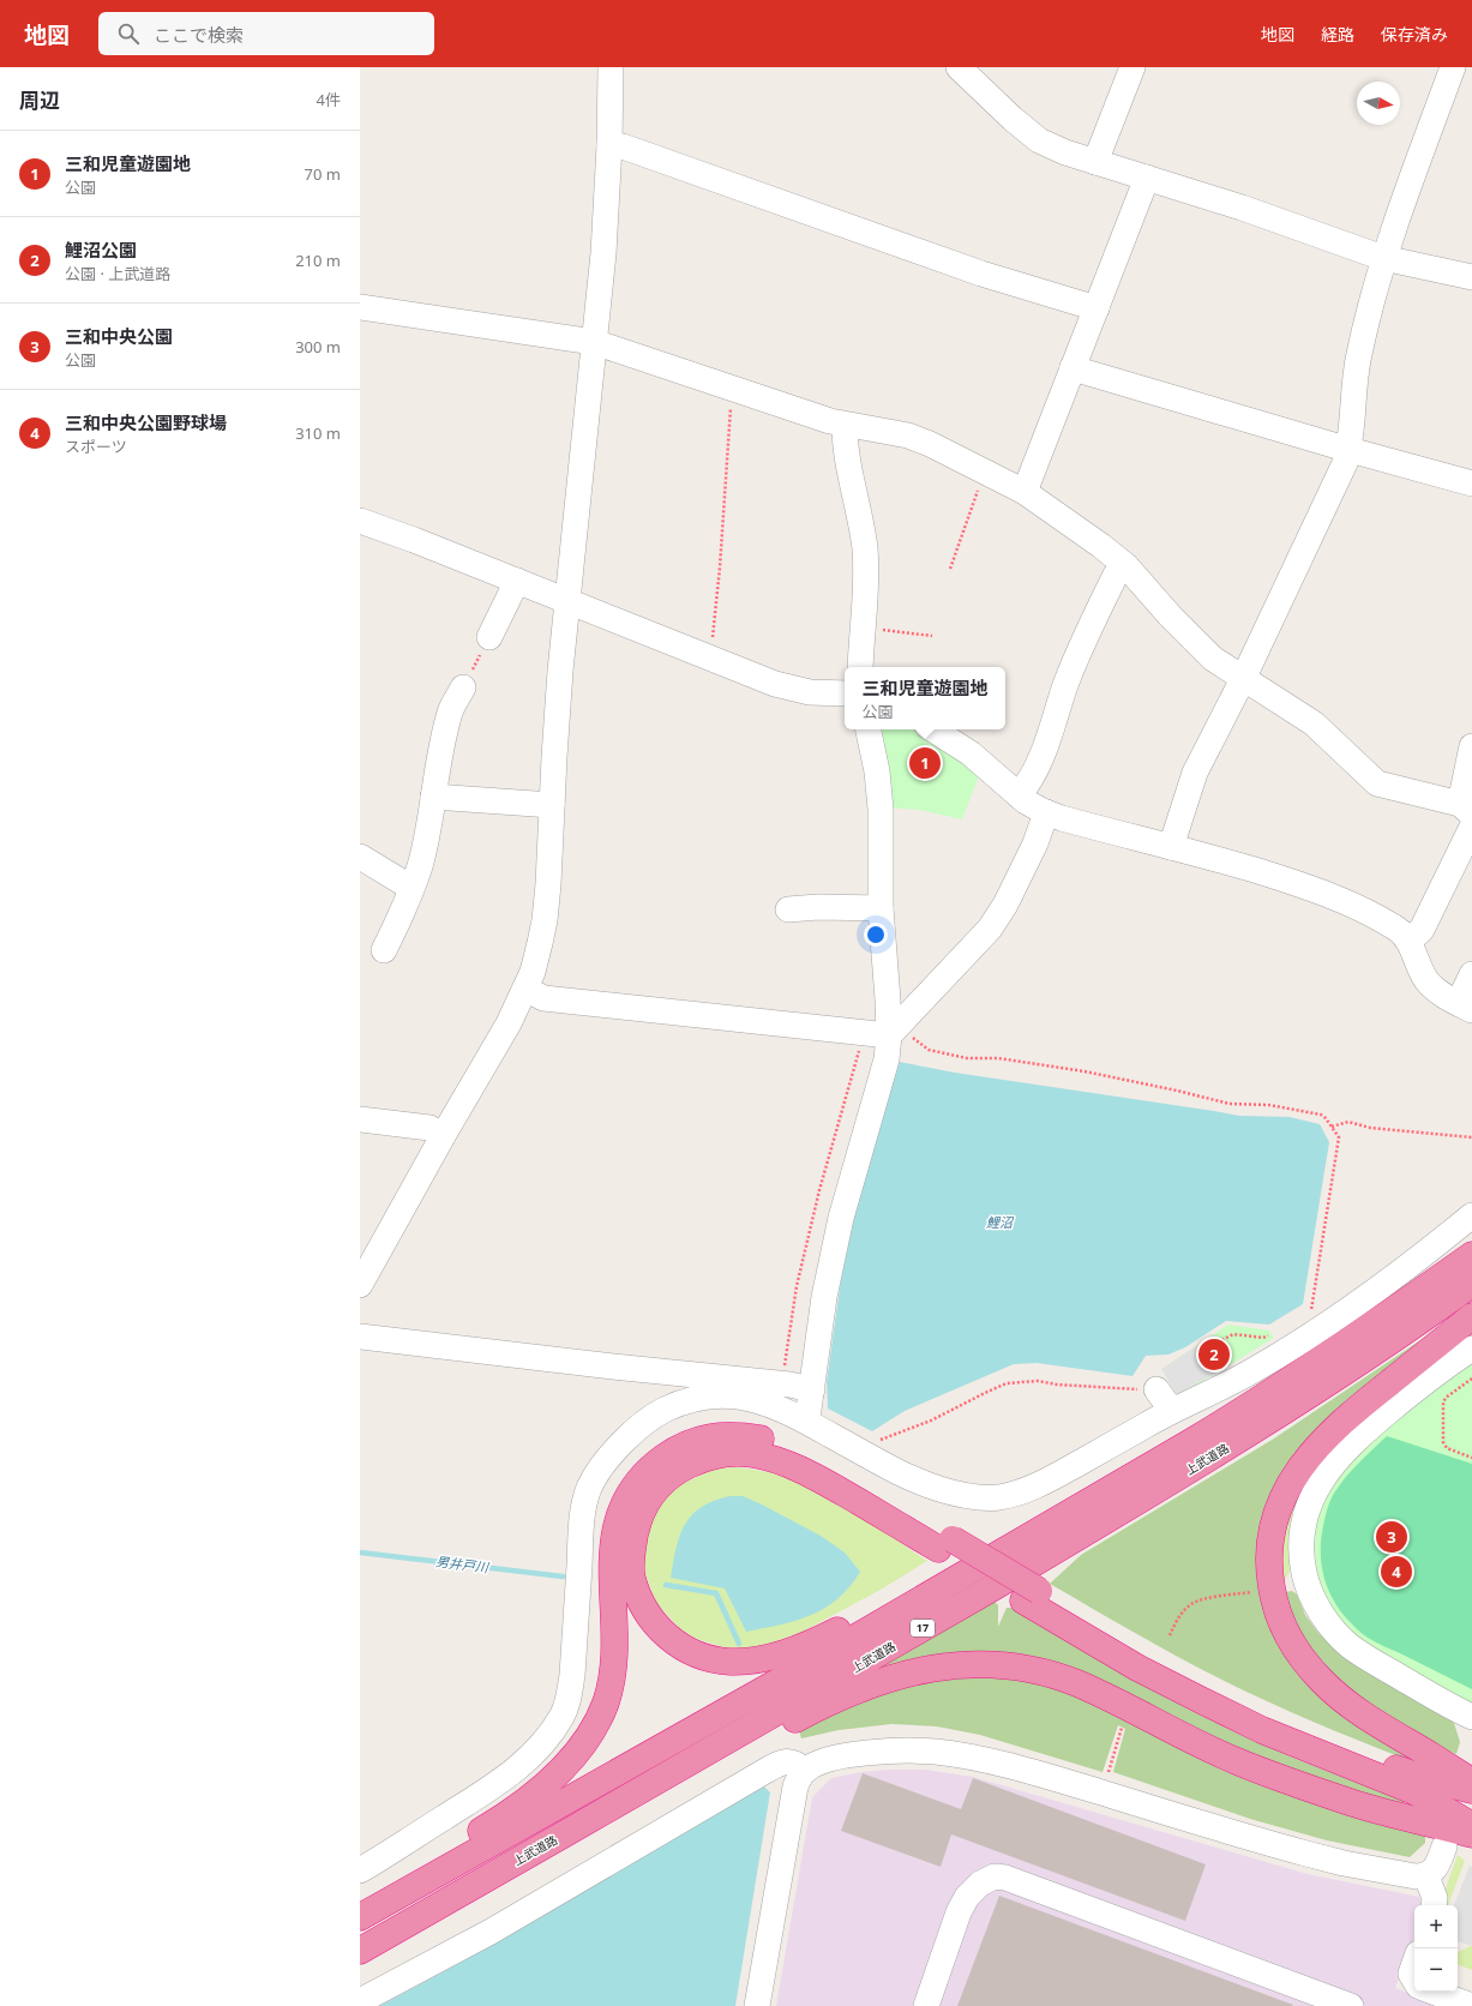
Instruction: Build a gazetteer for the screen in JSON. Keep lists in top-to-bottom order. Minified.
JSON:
{"streets":{"highway":["上武道路","17"]},"water":["鯉沼","男井戸川"],"north":"right","page":{"header":"地図","search":"ここで検索","nav":["地図","経路","保存済み"],"heading":["周辺","4件"],"list":[{"mark":"1","name":"三和児童遊園地","note":"公園","value":"70 m"},{"mark":"2","name":"鯉沼公園","note":"公園 · 上武道路","value":"210 m"},{"mark":"3","name":"三和中央公園","note":"公園","value":"300 m"},{"mark":"4","name":"三和中央公園野球場","note":"スポーツ","value":"310 m"}],"popup":["三和児童遊園地","公園"],"pins":["1","2","3","4"],"map_buttons":["+","−"]}}
